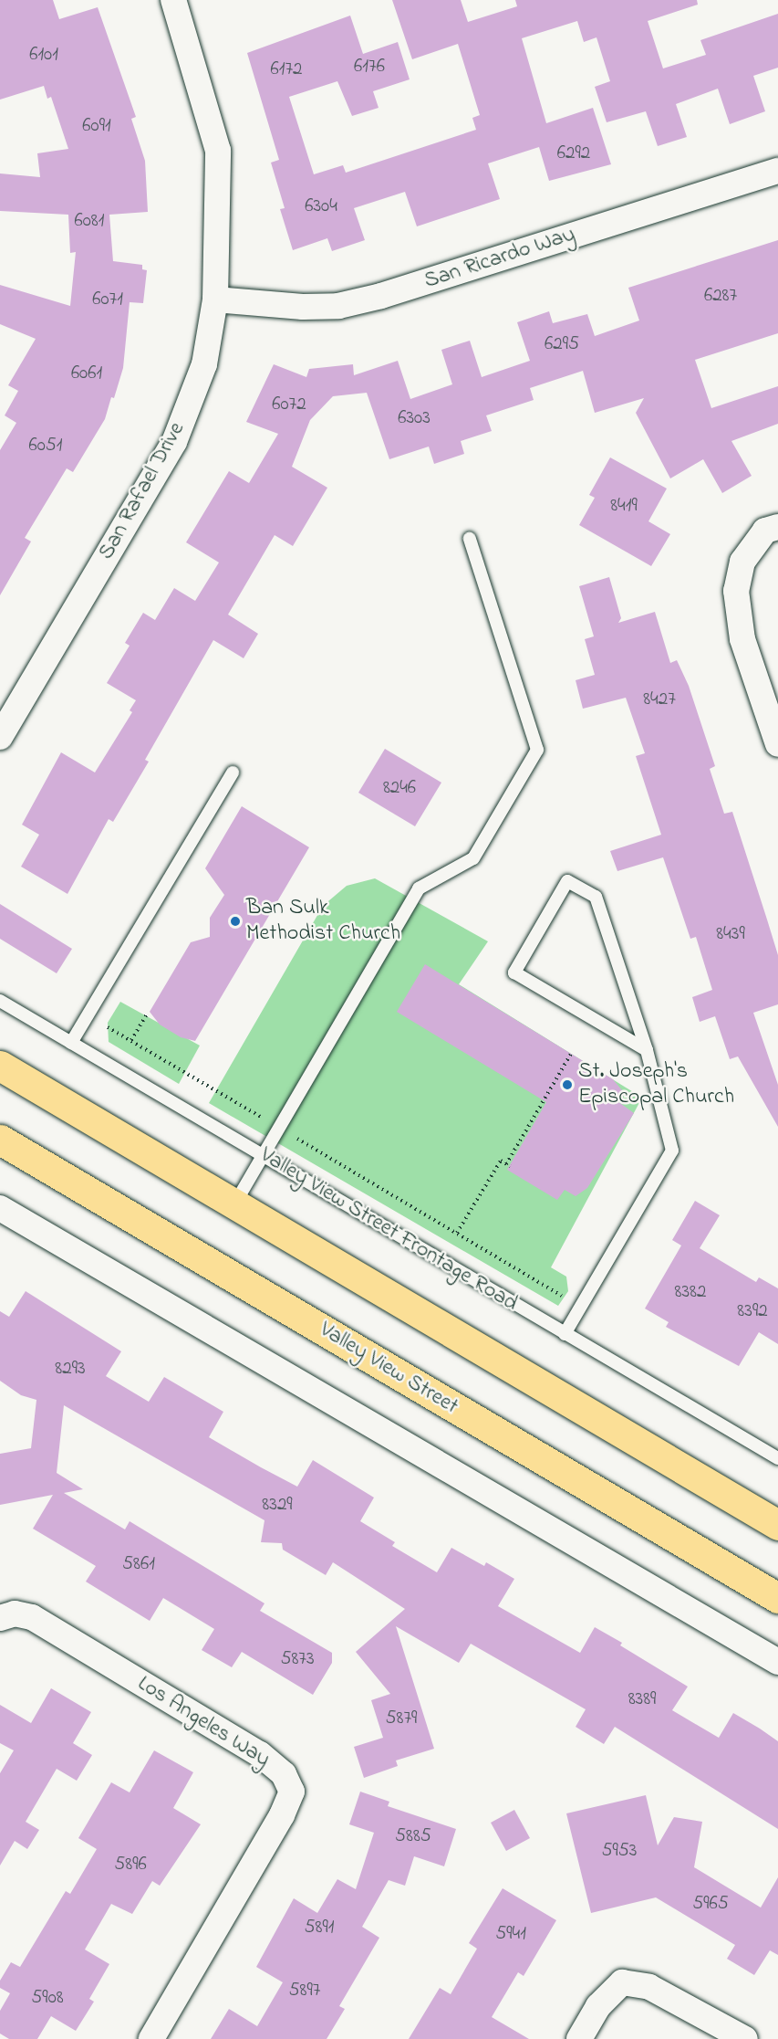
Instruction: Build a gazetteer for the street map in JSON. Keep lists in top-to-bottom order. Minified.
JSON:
{"streets":{"main road":["Valley View Street"],"street":["San Ricardo Way","San Rafael Drive","Los Angeles Way"],"lane":["Valley View Street Frontage Road"]},"crossings":[["San Ricardo Way","San Rafael Drive"]],"places":["Ban Sulk Methodist Church","St. Joseph's Episcopal Church"],"house_numbers":["6101","6176","6172","6091","6292","6304","6081","6287","6071","6295","6061","6072","6303","6051","8419","8427","8246","8439","8382","8392","8293","8329","5861","5873","8389","5879","5885","5953","5896","5965","5891","5941","5897","5908"]}
